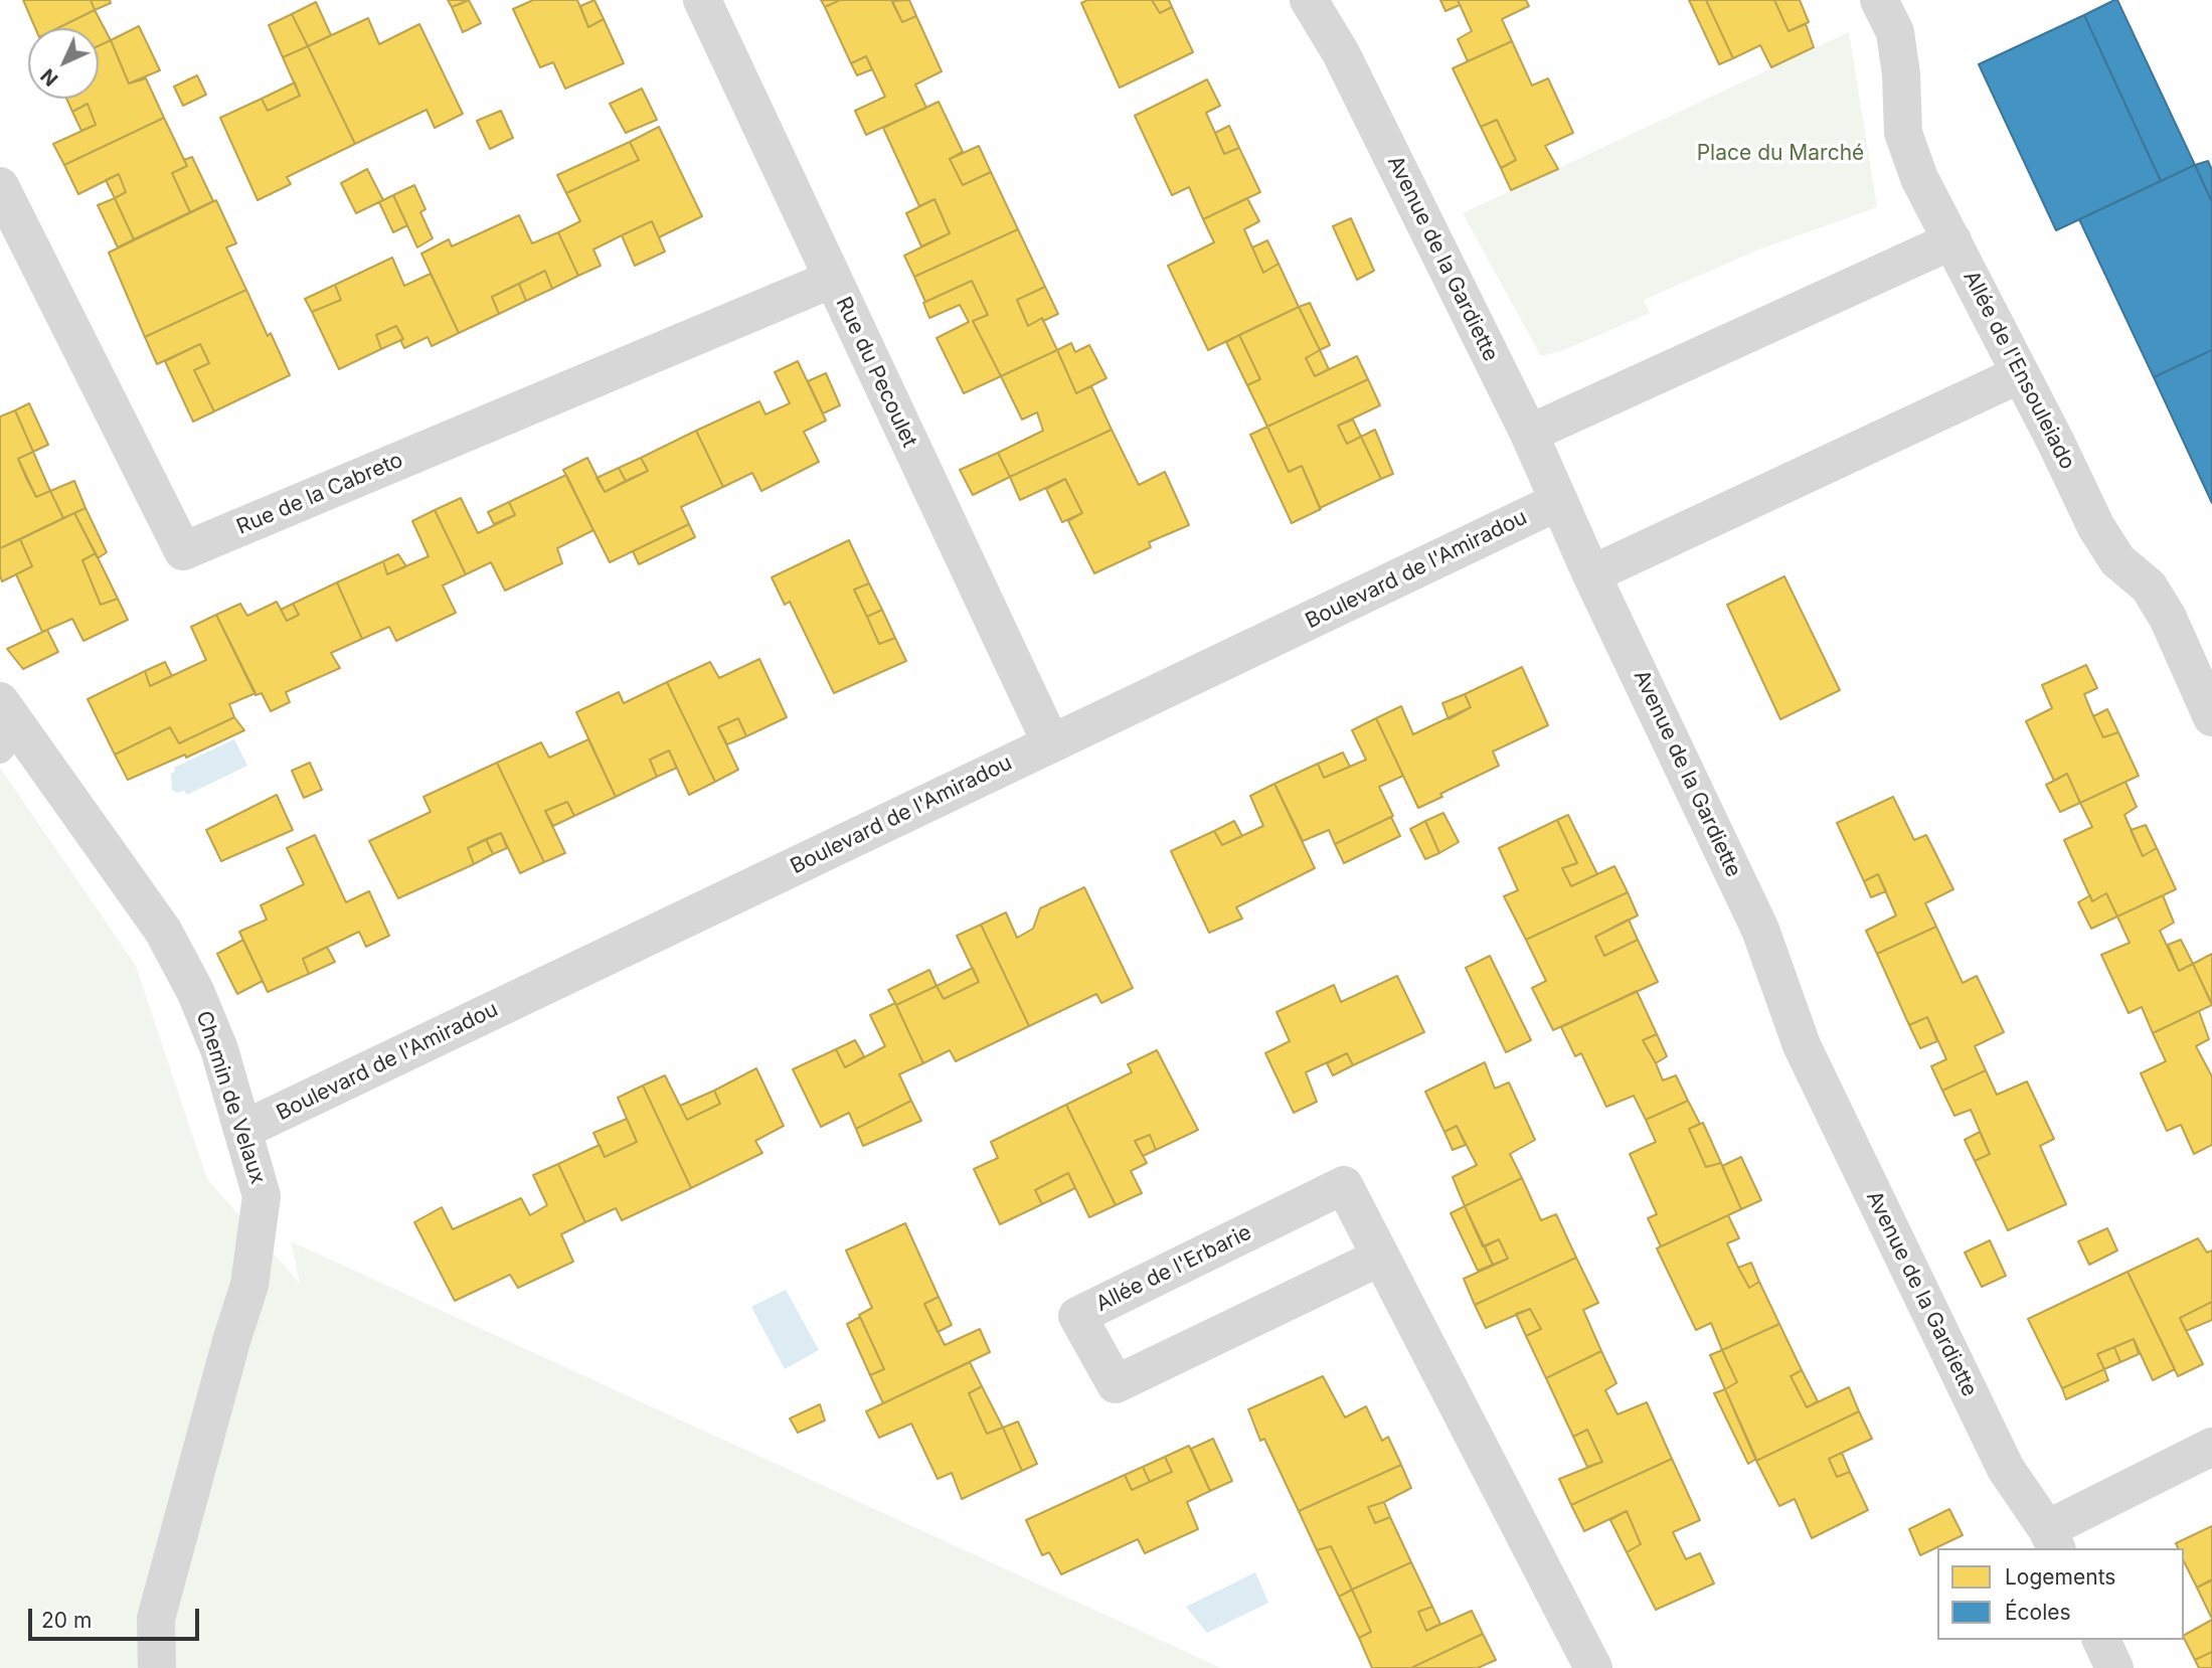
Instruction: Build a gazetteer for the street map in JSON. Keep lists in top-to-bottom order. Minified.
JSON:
{"streets":{"street":["Avenue de la Gardiette","Allée de l'Ensouleiado","Rue du Pecoulet","Rue de la Cabreto","Boulevard de l'Amiradou","Chemin de Velaux","Allée de l'Erbarie"]},"crossings":[["Avenue de la Gardiette","Boulevard de l'Amiradou"],["Rue du Pecoulet","Rue de la Cabreto"],["Rue du Pecoulet","Boulevard de l'Amiradou"],["Boulevard de l'Amiradou","Chemin de Velaux"]],"parks":["Place du Marché"],"legend":["Logements","Écoles"],"scale_bar":"20 m","north":"bottom left"}
